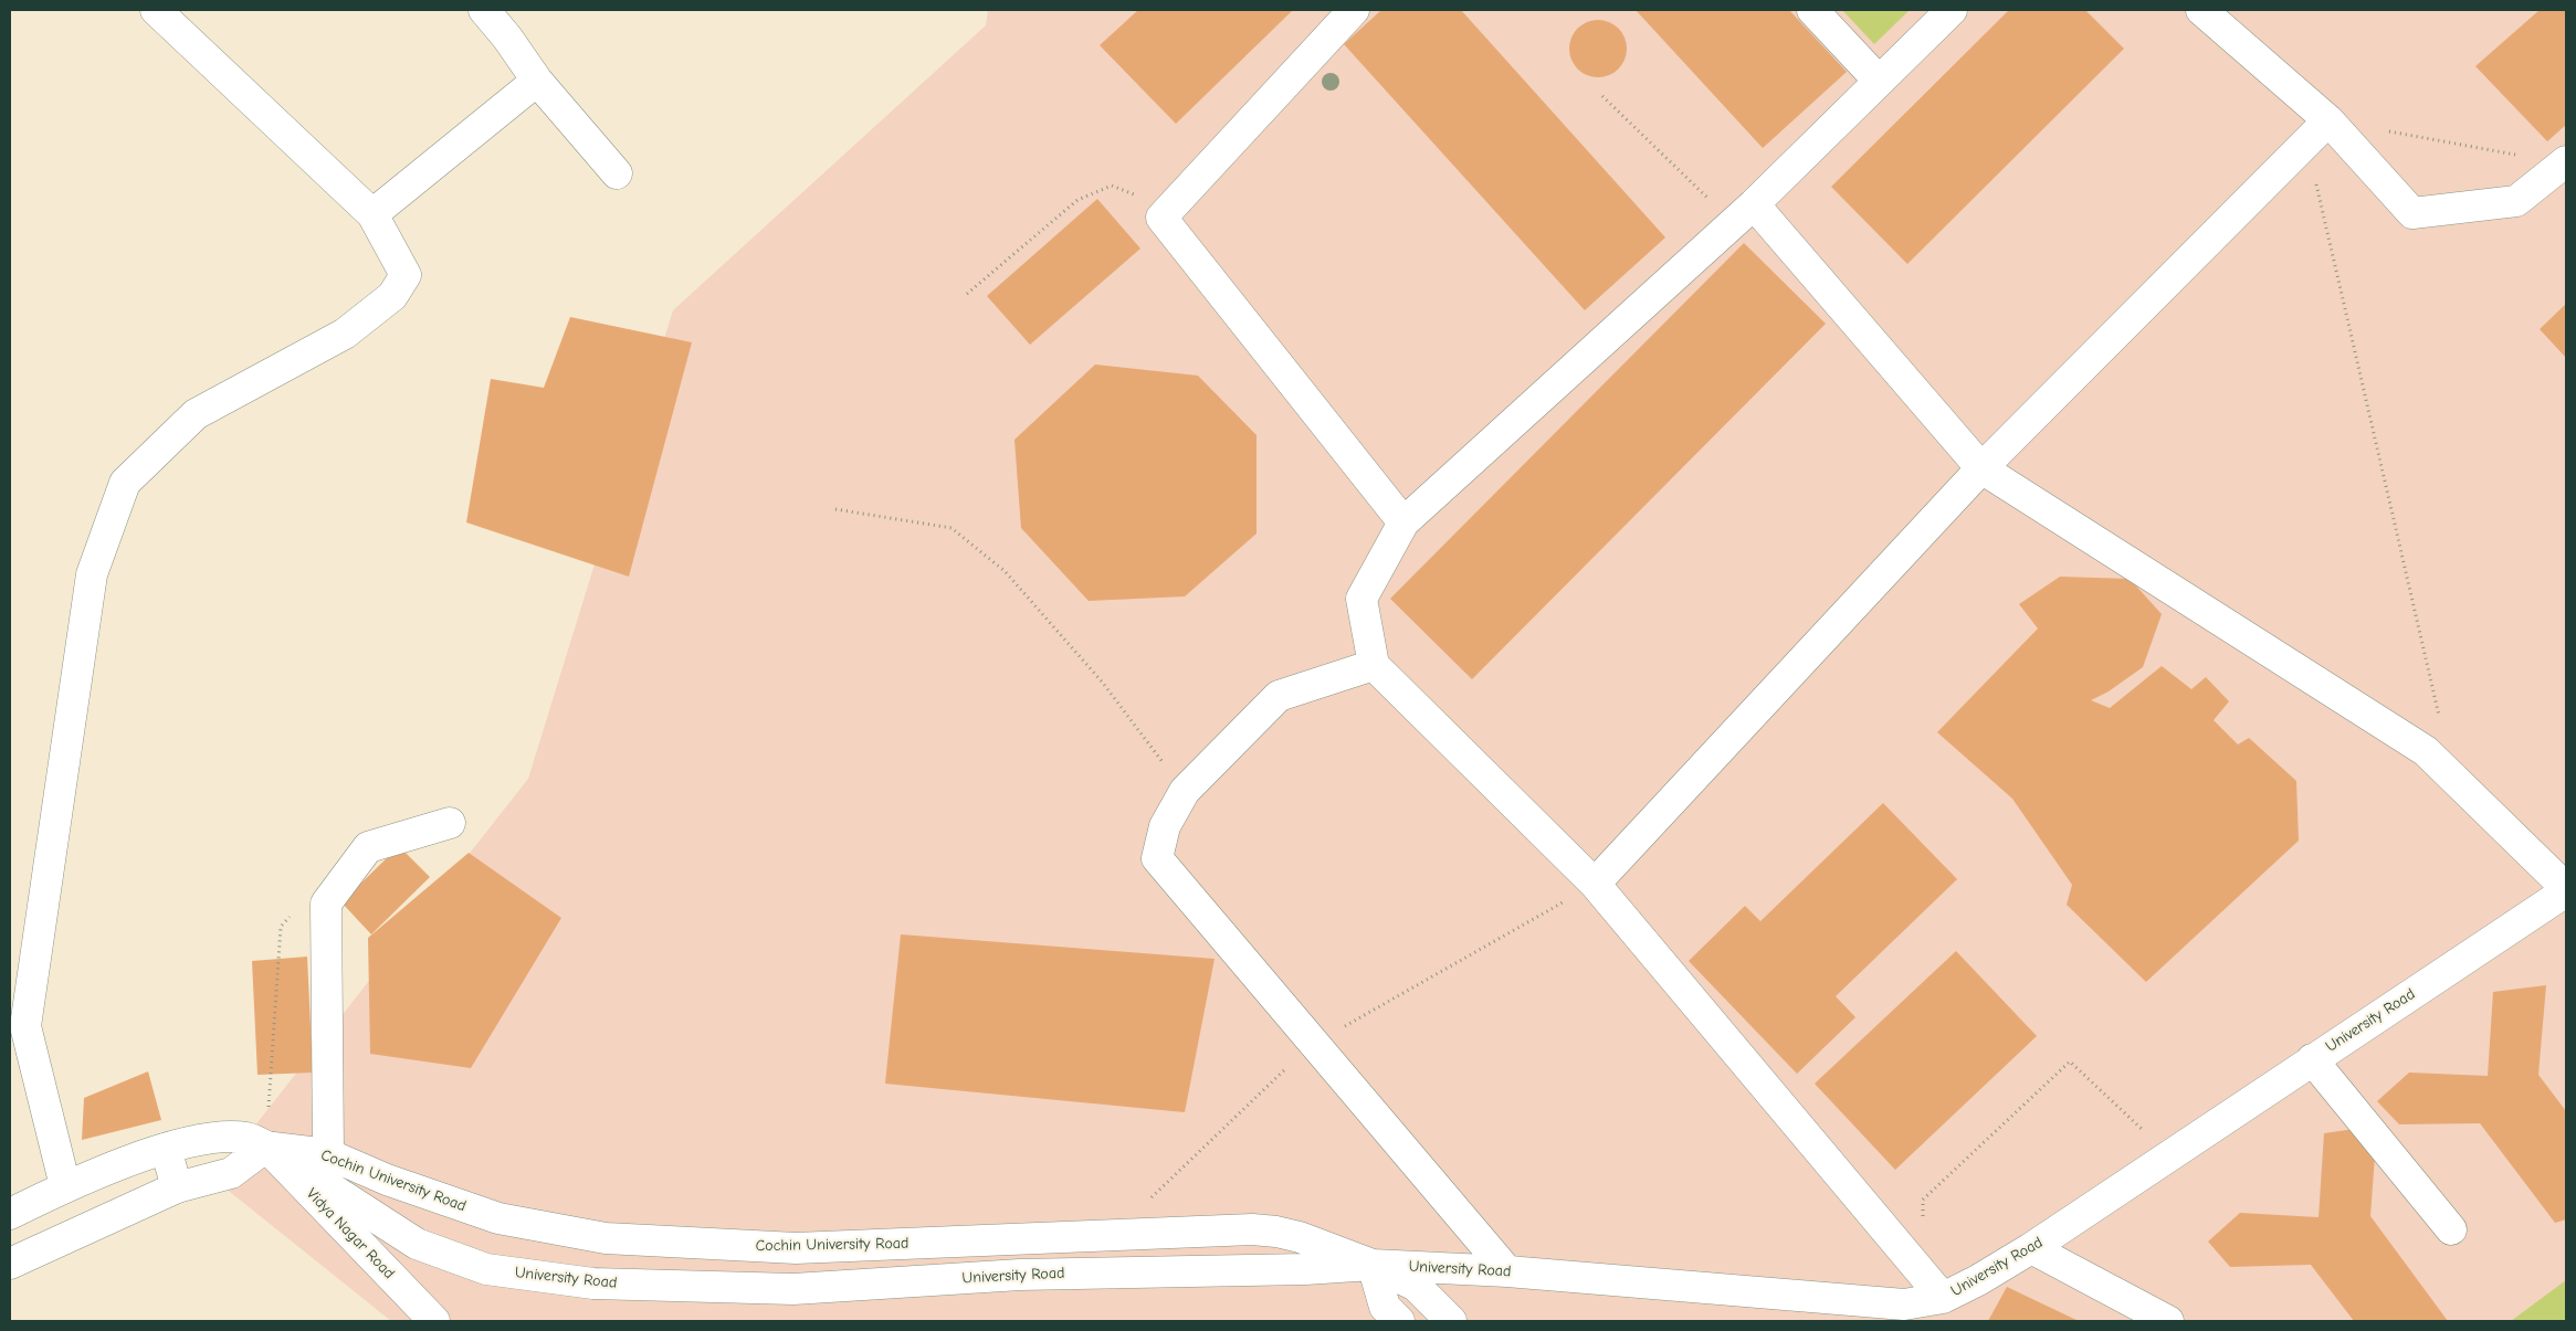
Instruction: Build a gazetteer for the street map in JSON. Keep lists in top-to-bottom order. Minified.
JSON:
{"streets":{"street":["University Road","Cochin University Road","Vidya Nagar Road"]},"crossings":[["University Road","Cochin University Road"],["University Road","Vidya Nagar Road"],["Cochin University Road","Vidya Nagar Road"]]}
